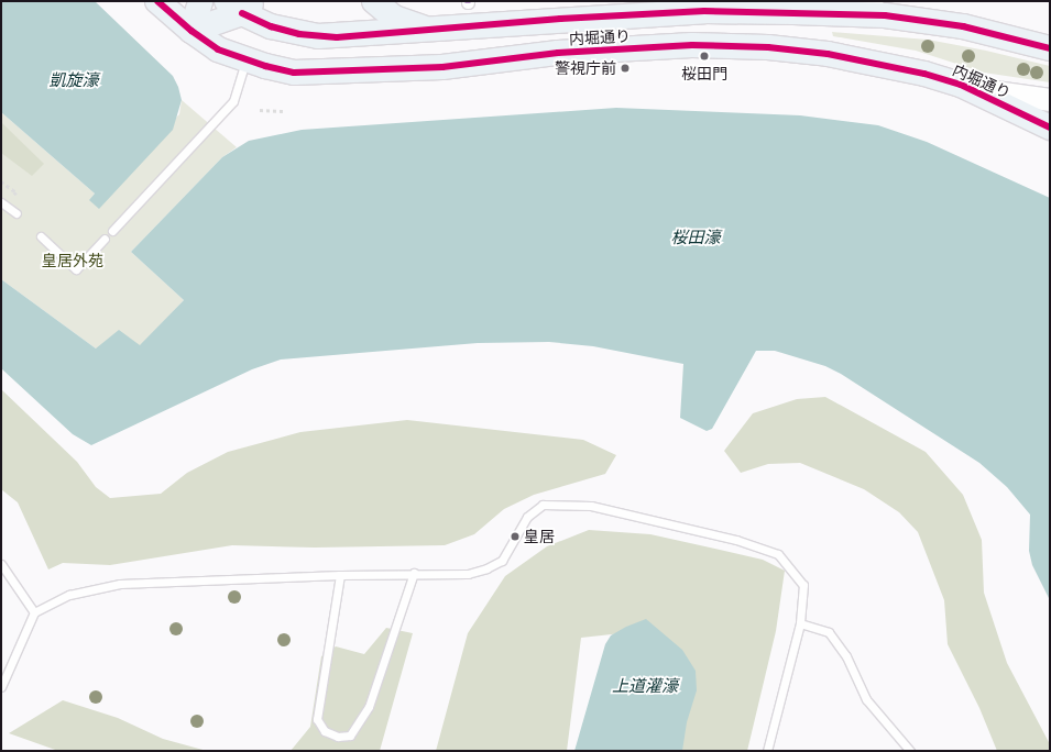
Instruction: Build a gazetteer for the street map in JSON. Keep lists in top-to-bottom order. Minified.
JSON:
{"streets":{"highway":["内堀通り"]},"water":["凱旋濠","桜田濠","上道灌濠"],"parks":["皇居外苑"],"places":["桜田門","警視庁前","皇居"]}
